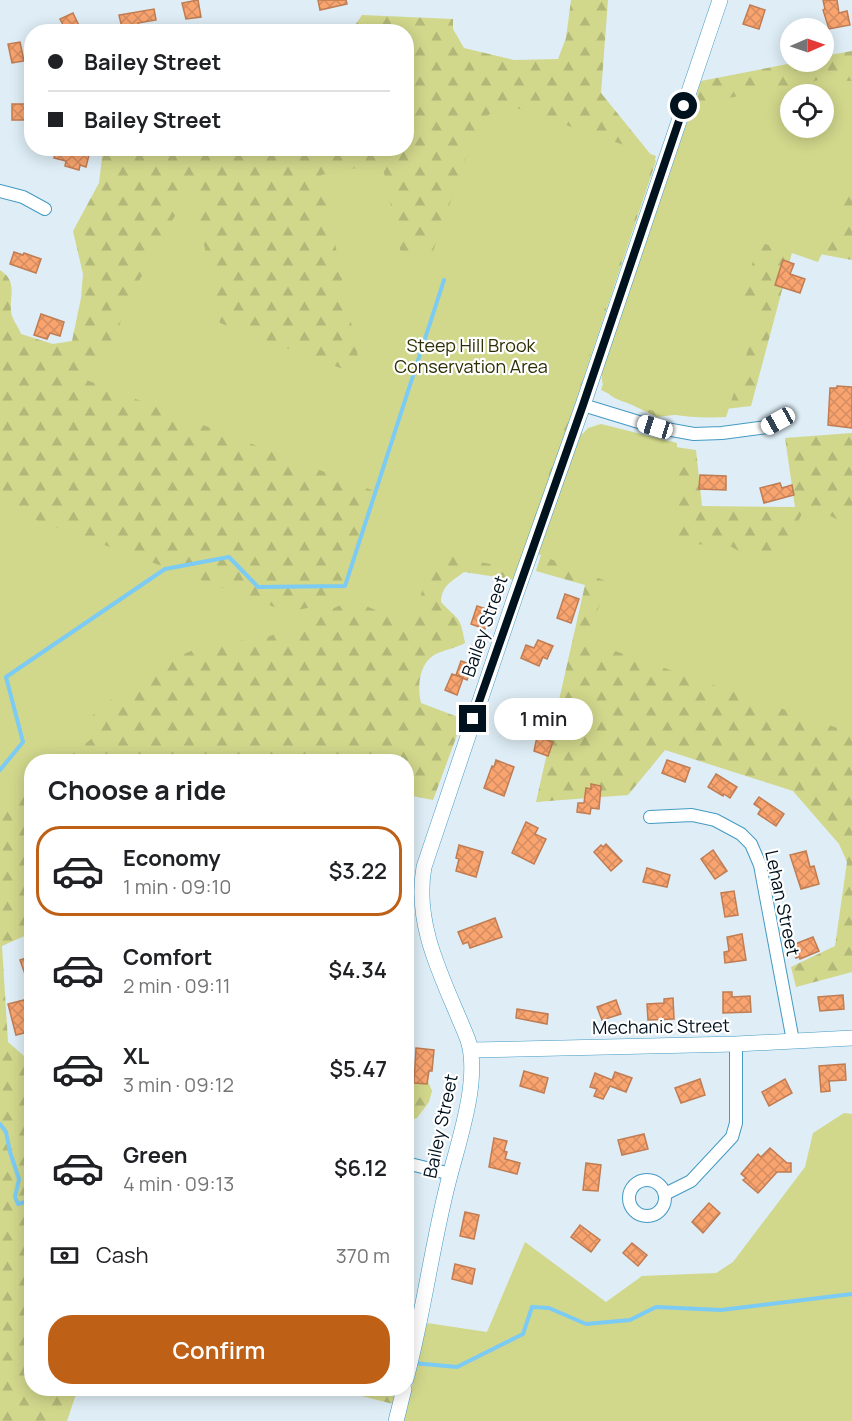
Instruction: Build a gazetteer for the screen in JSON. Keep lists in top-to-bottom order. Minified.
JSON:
{"streets":{"street":["Bailey Street","Lehan Street","Mechanic Street"]},"crossings":[["Bailey Street","Mechanic Street"],["Lehan Street","Mechanic Street"]],"parks":["Steep Hill Brook Conservation Area"],"north":"right","page":{"banner":["Bailey Street","Bailey Street"],"bubble":"1 min","heading":"Choose a ride","list":[{"name":"Economy","note":"1 min · 09:10","value":"$3.22"},{"name":"Comfort","note":"2 min · 09:11","value":"$4.34"},{"name":"XL","note":"3 min · 09:12","value":"$5.47"},{"name":"Green","note":"4 min · 09:13","value":"$6.12"}],"pay":["Cash","370 m"],"buttons":"Confirm"}}
